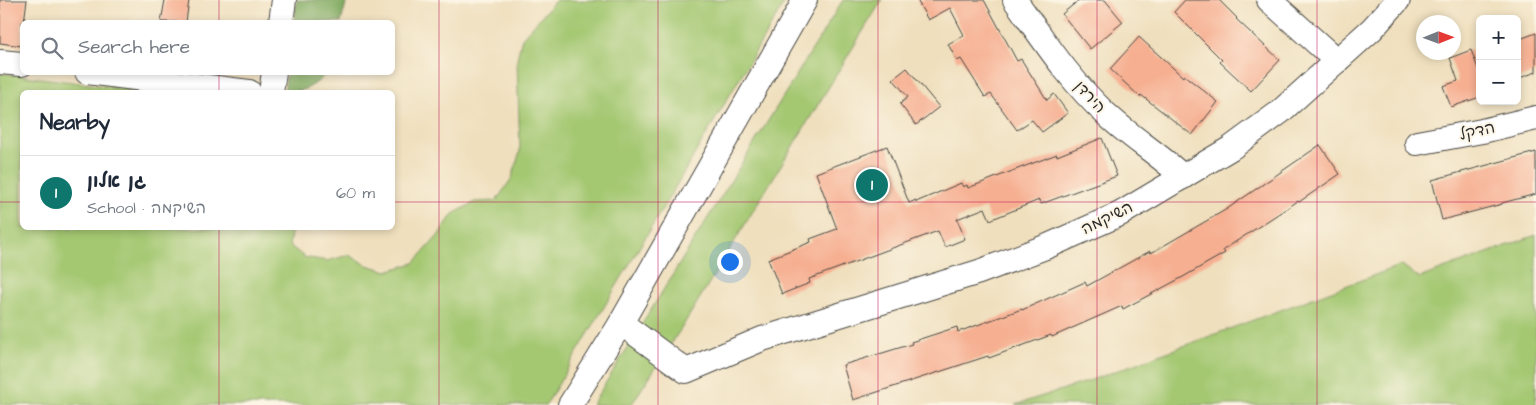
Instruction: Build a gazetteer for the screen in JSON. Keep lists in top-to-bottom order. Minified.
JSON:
{"streets":{"street":["הירדן","הדקל","השיקמה"]},"crossings":[["הירדן","השיקמה"]],"north":"right","page":{"map_buttons":["+","−"],"search":"Search here","heading":"Nearby","list":[{"mark":"1","name":"גן אלון","note":"School · השיקמה","value":"60 m"}],"pins":"1"}}
